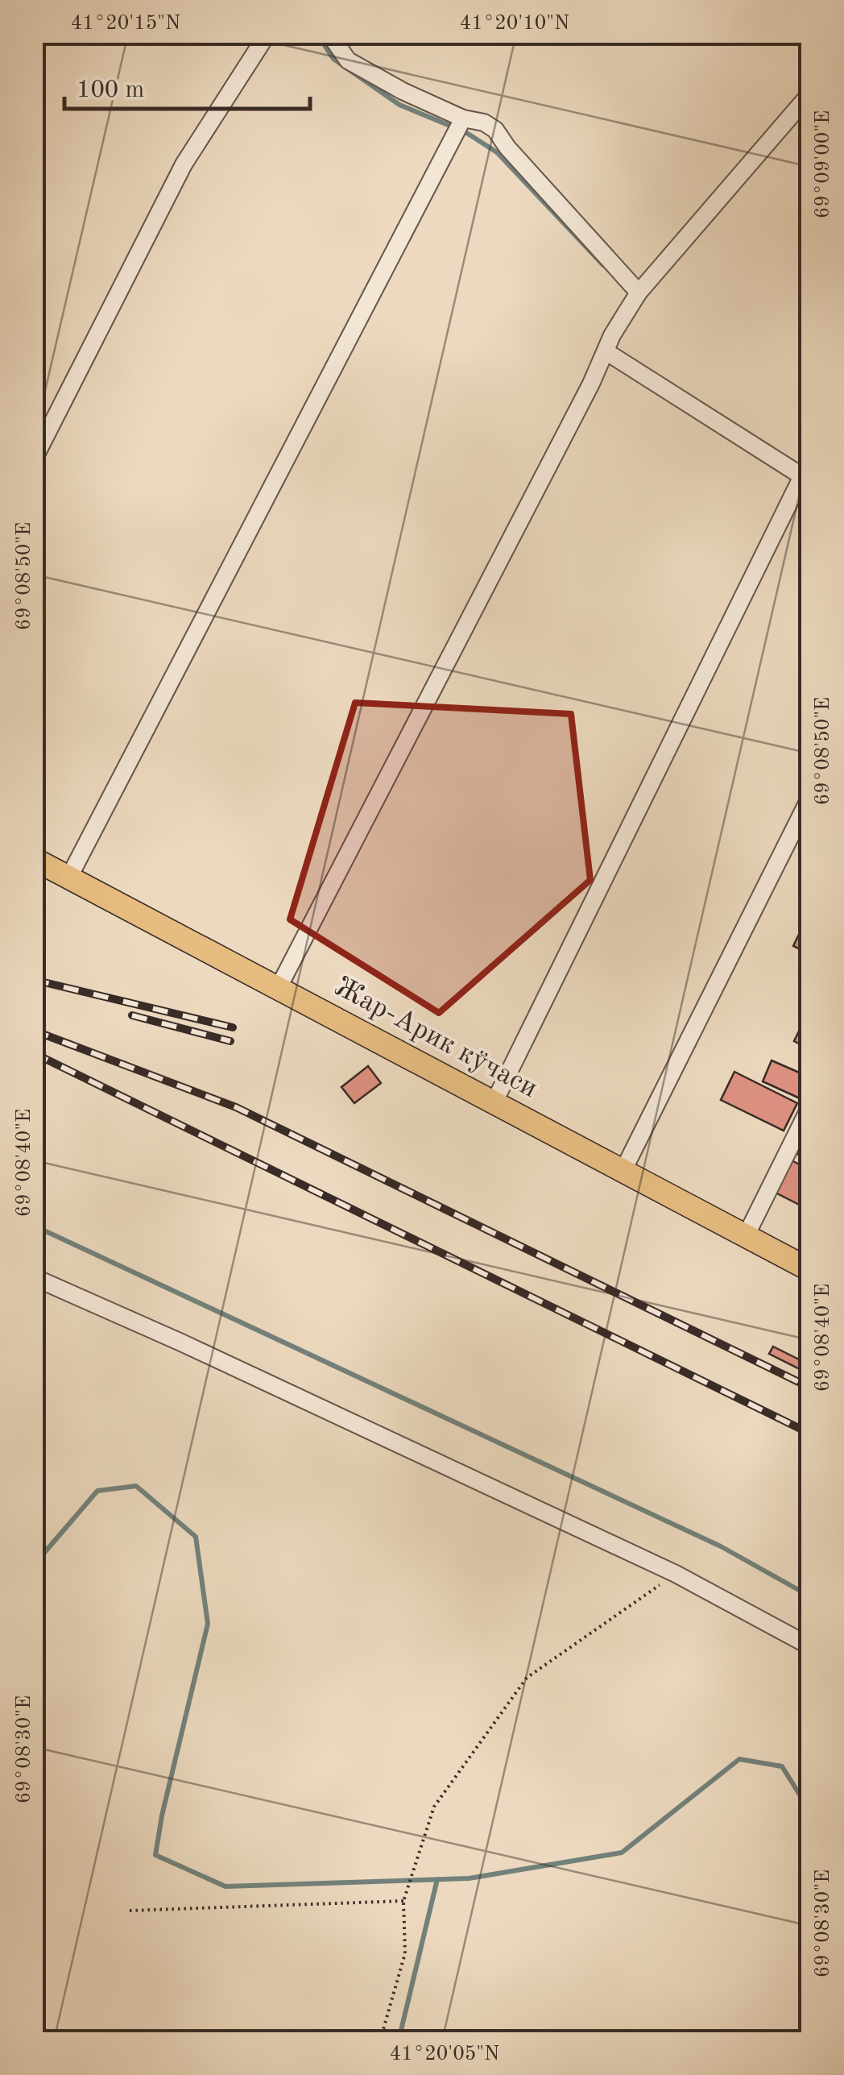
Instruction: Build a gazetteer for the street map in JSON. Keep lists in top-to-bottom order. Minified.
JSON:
{"streets":{"main road":["Жар-Арик кўчаси"]},"scale_bar":"100 m","coordinates":["41°20'15\"N","41°20'10\"N","69°09'00\"E","69°08'50\"E","69°08'40\"E","69°08'30\"E","41°20'05\"N"]}
